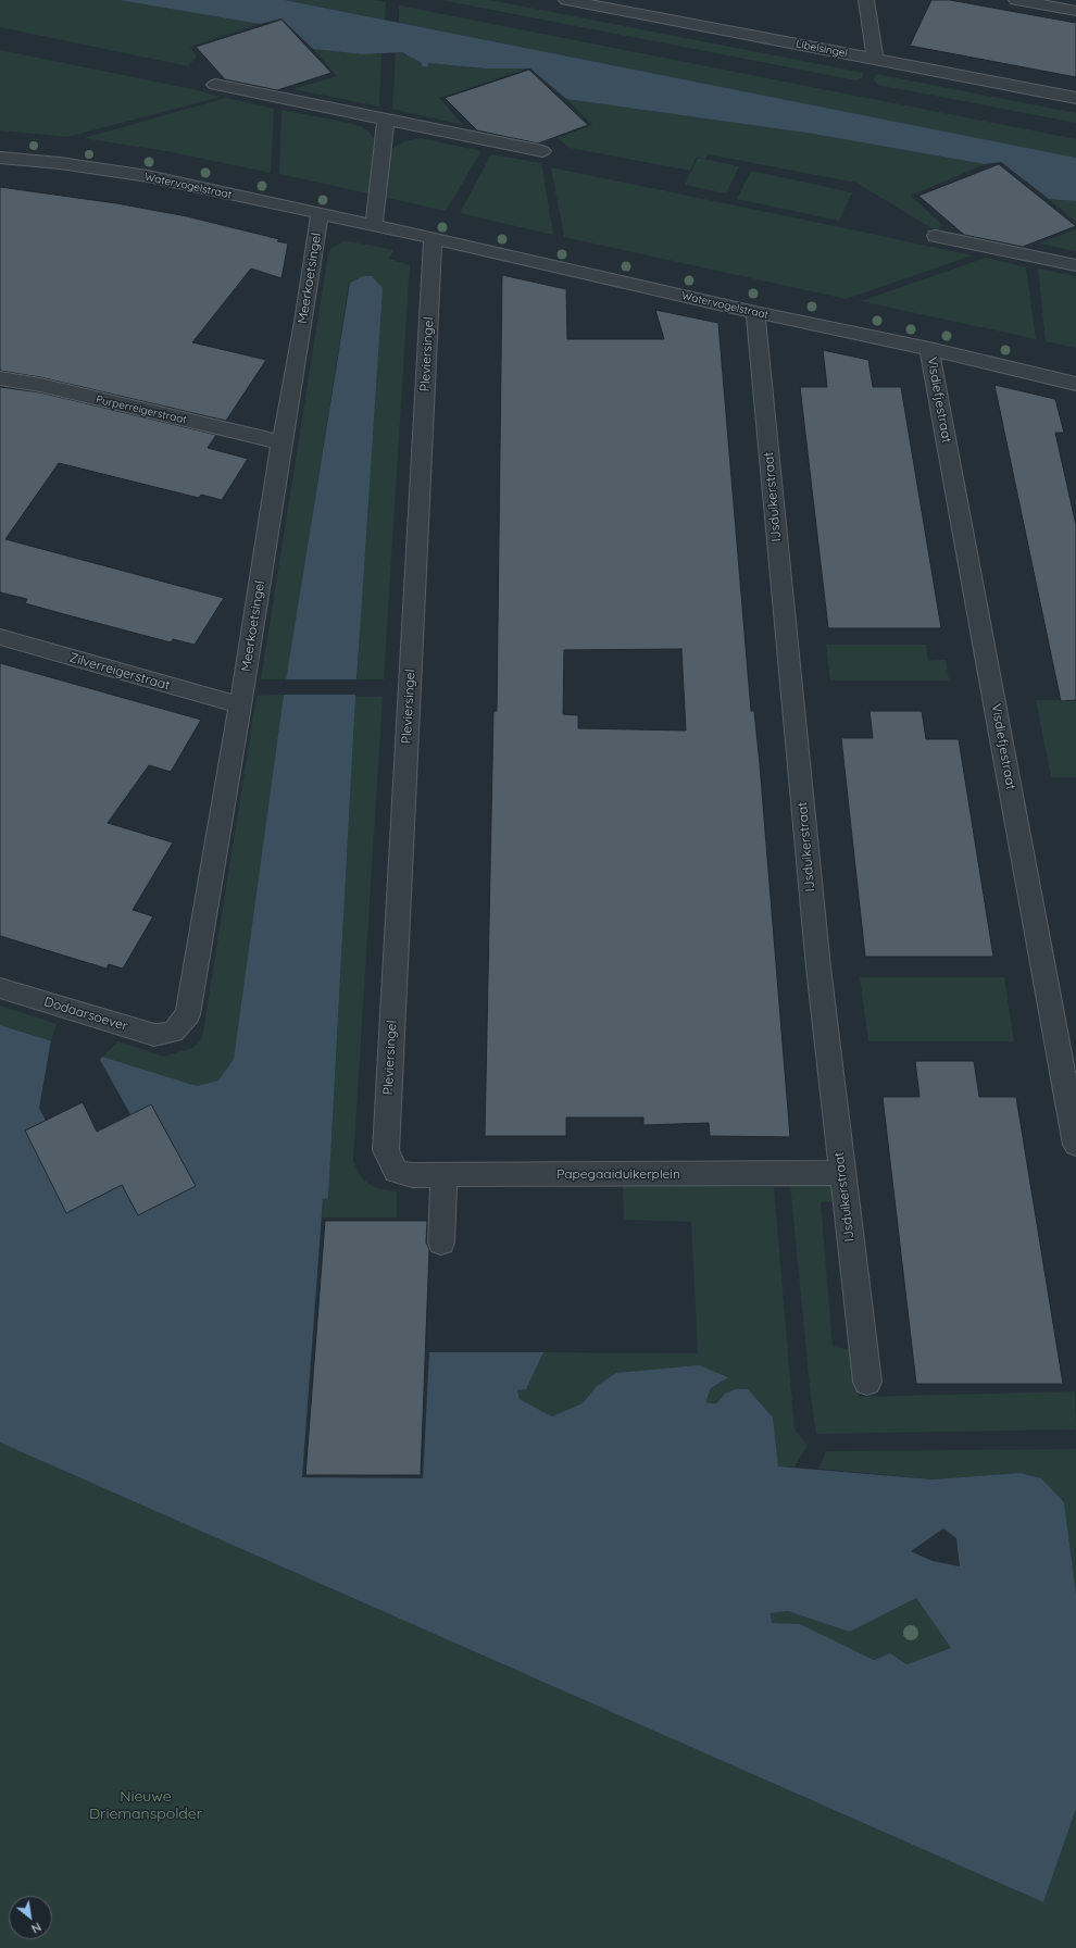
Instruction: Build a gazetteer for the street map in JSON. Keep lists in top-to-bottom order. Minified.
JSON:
{"streets":{"street":["Libelsingel","Watervogelstraat","Meerkoetsingel","Pleviersingel","Visdiefjestraat","Purperreigerstraat","IJsduikerstraat","Zilverreigerstraat","Dodaarsoever","Papegaaiduikerplein"]},"crossings":[["Watervogelstraat","Meerkoetsingel"],["Watervogelstraat","Pleviersingel"],["Watervogelstraat","Visdiefjestraat"],["Watervogelstraat","IJsduikerstraat"],["Meerkoetsingel","Purperreigerstraat"],["Meerkoetsingel","Zilverreigerstraat"],["Meerkoetsingel","Dodaarsoever"],["Pleviersingel","Papegaaiduikerplein"],["IJsduikerstraat","Papegaaiduikerplein"]],"parks":["Nieuwe Driemanspolder"],"north":"bottom right"}
